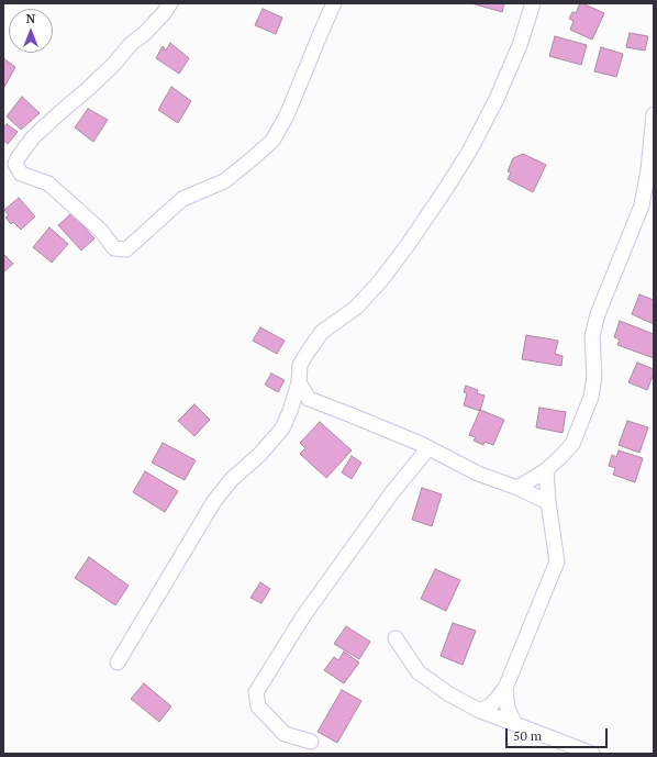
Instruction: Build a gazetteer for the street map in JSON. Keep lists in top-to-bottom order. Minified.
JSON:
{"scale_bar":"50 m","north":"top"}
